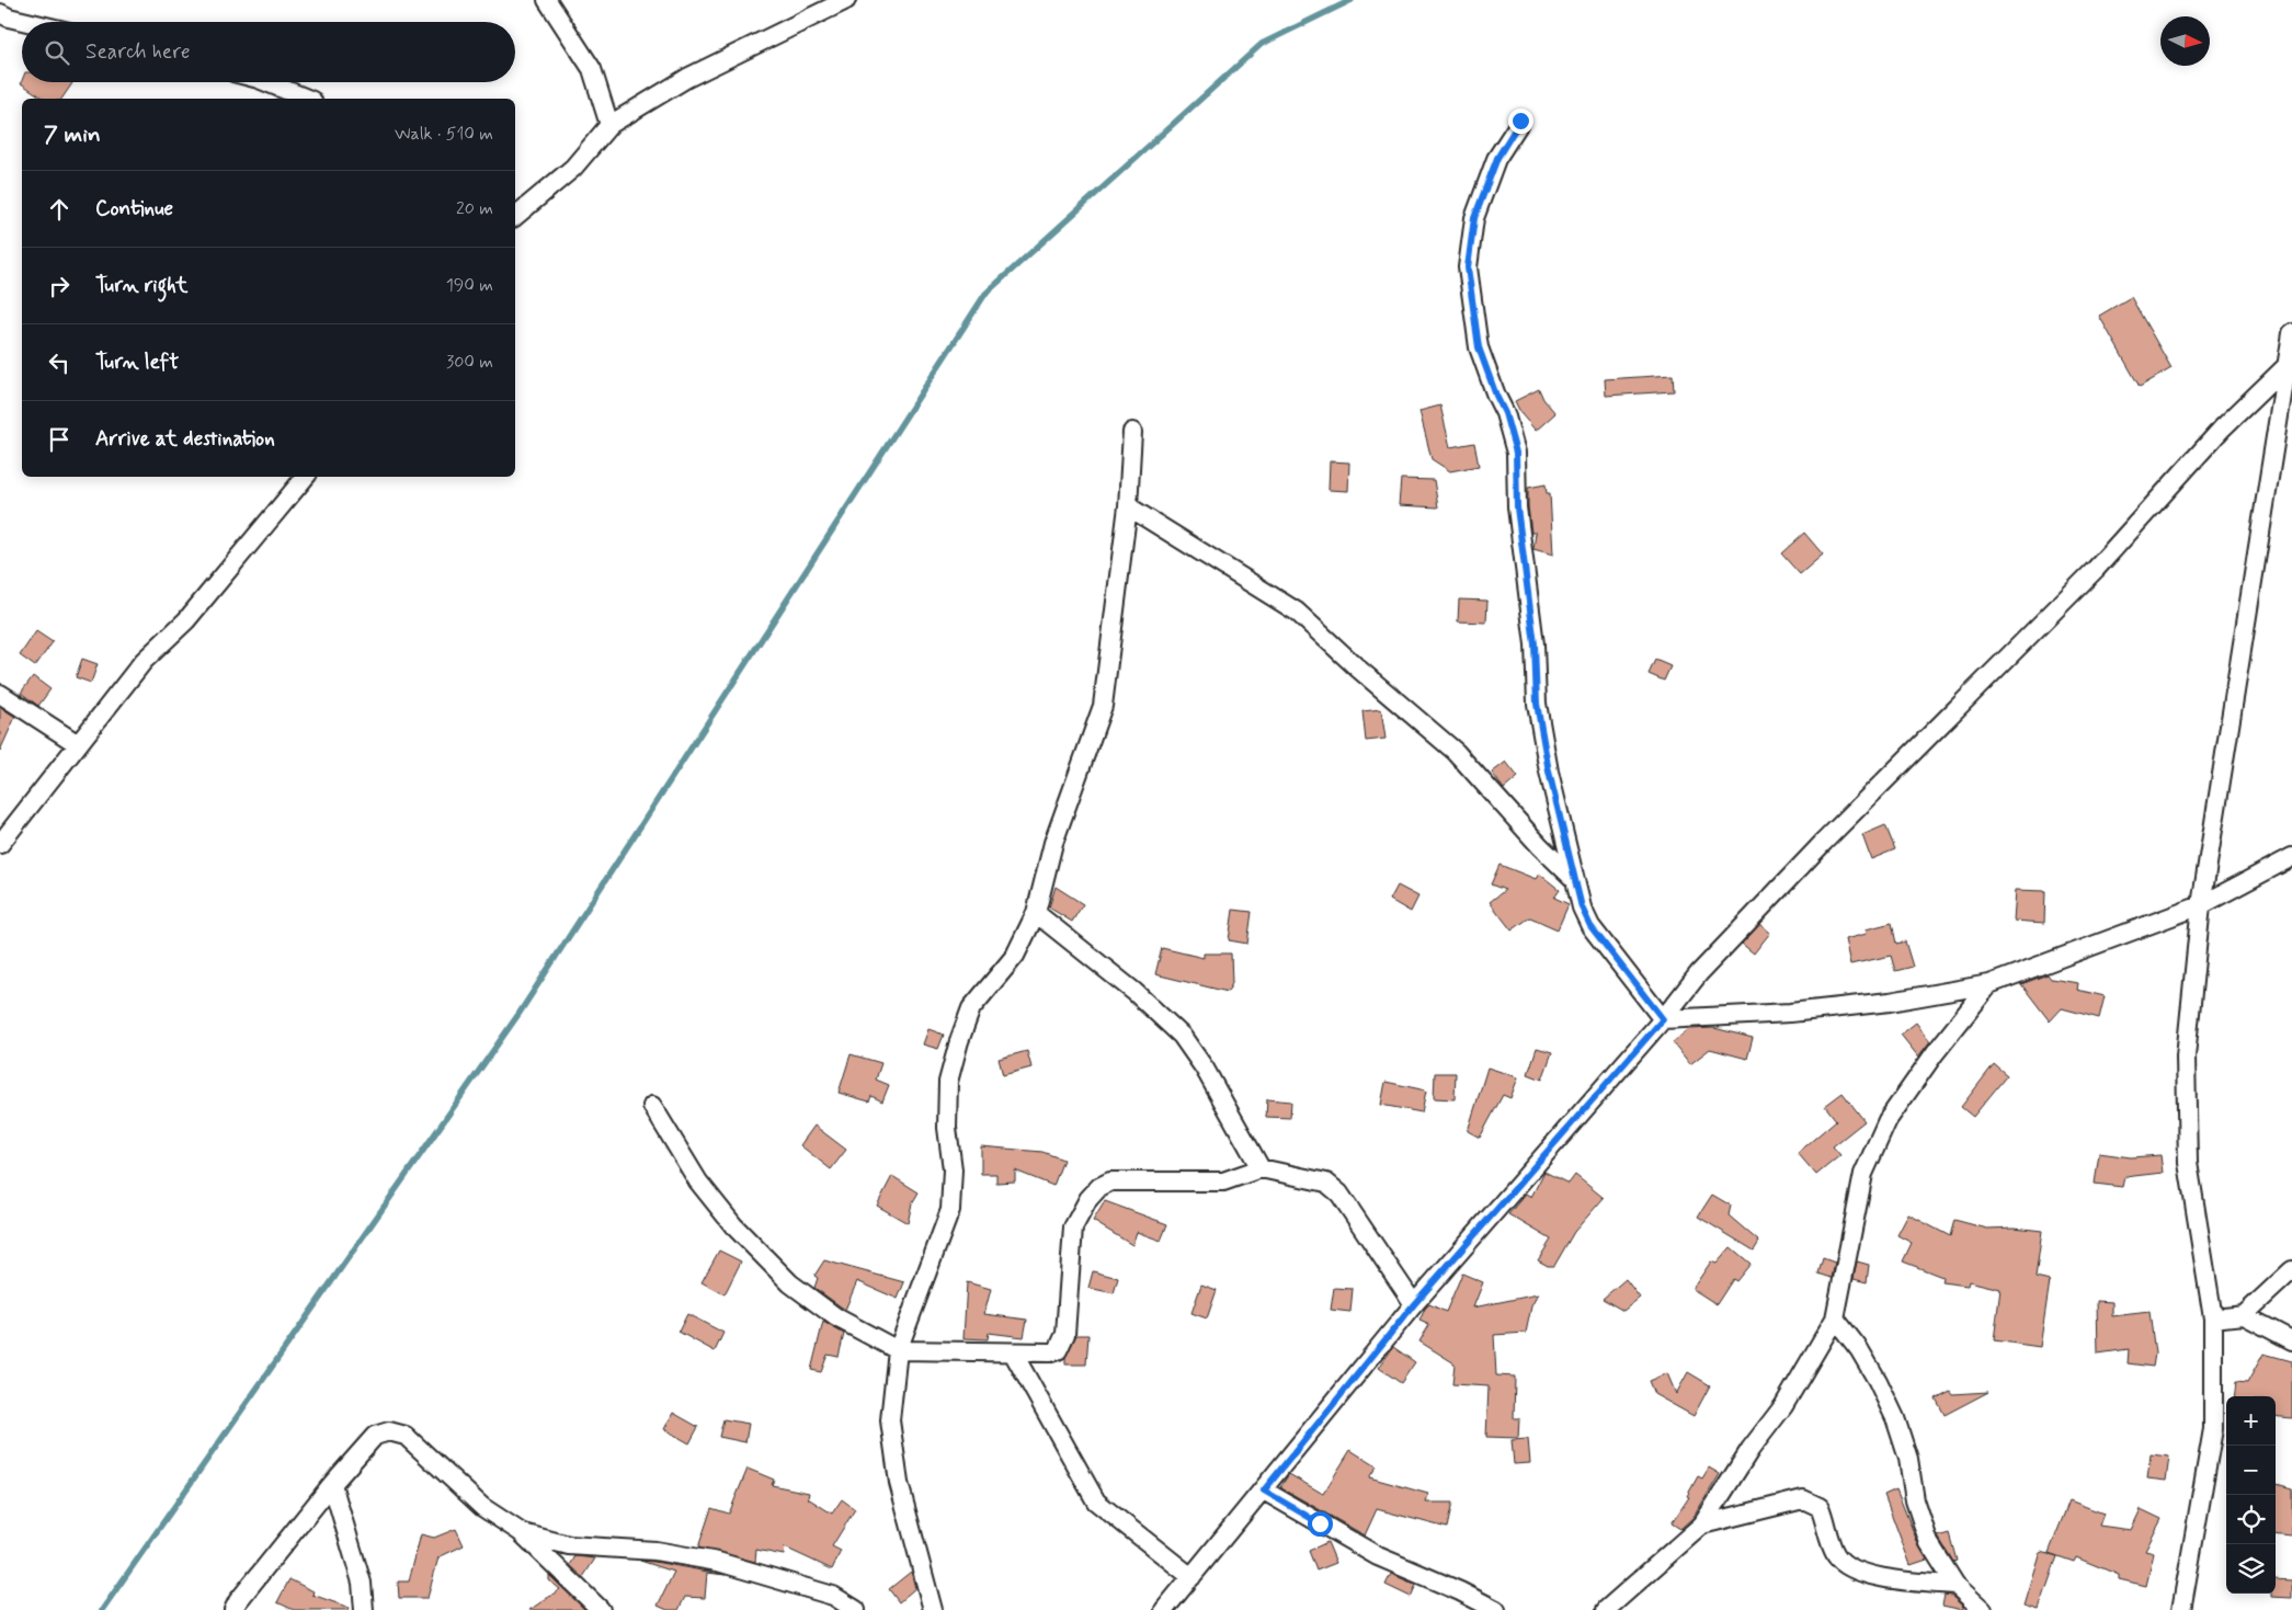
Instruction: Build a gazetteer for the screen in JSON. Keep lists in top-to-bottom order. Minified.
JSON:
{"north":"right","page":{"search":"Search here","heading":["7 min","Walk · 510 m"],"list":[["Continue","20 m"],["Turn right","190 m"],["Turn left","300 m"],"Arrive at destination"],"map_buttons":["+","−"]}}
